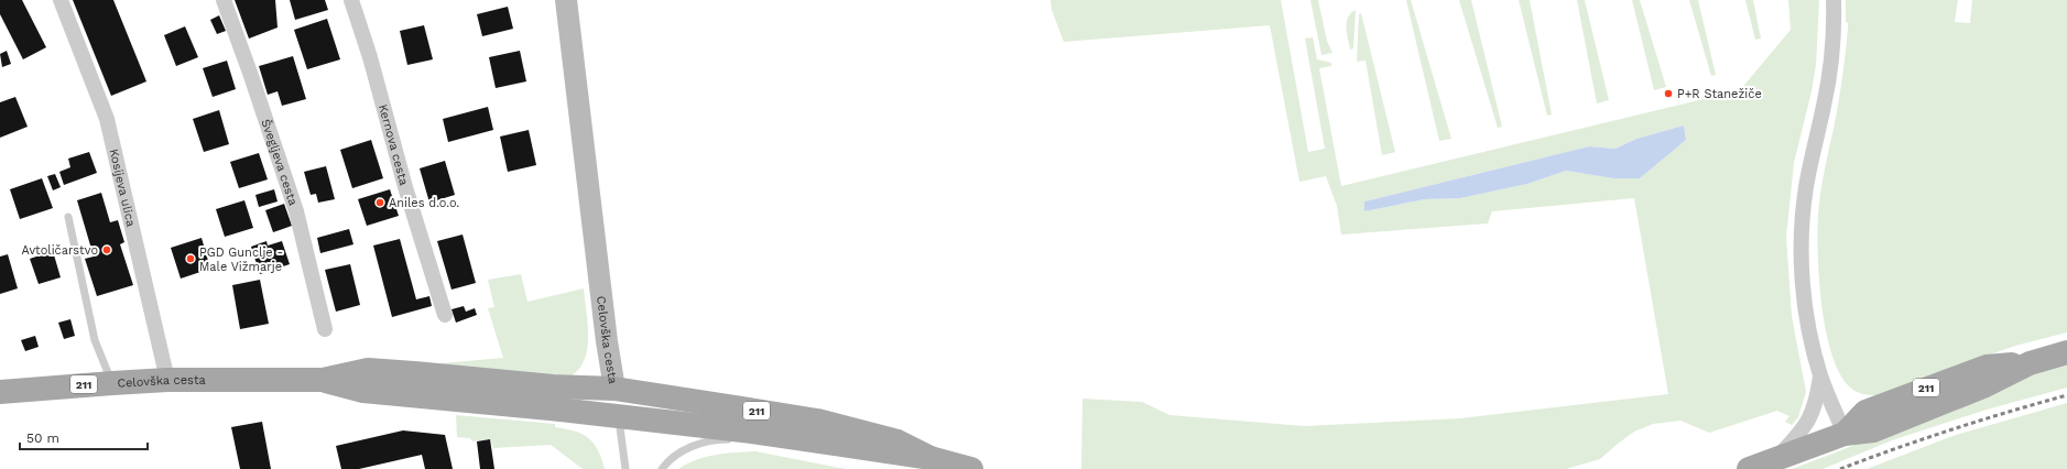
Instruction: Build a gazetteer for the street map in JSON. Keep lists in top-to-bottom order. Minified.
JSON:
{"streets":{"main road":["Celovška cesta","211"],"street":["Kernova cesta","Švegljeva cesta","Kosijeva ulica"]},"crossings":[["Kosijeva ulica","Celovška cesta"],["Celovška cesta","211"]],"places":["P+R Stanežiče","Aniles d.o.o.","Avtoličarstvo","PGD Gunclje - Male Vižmarje"],"scale_bar":"50 m"}
